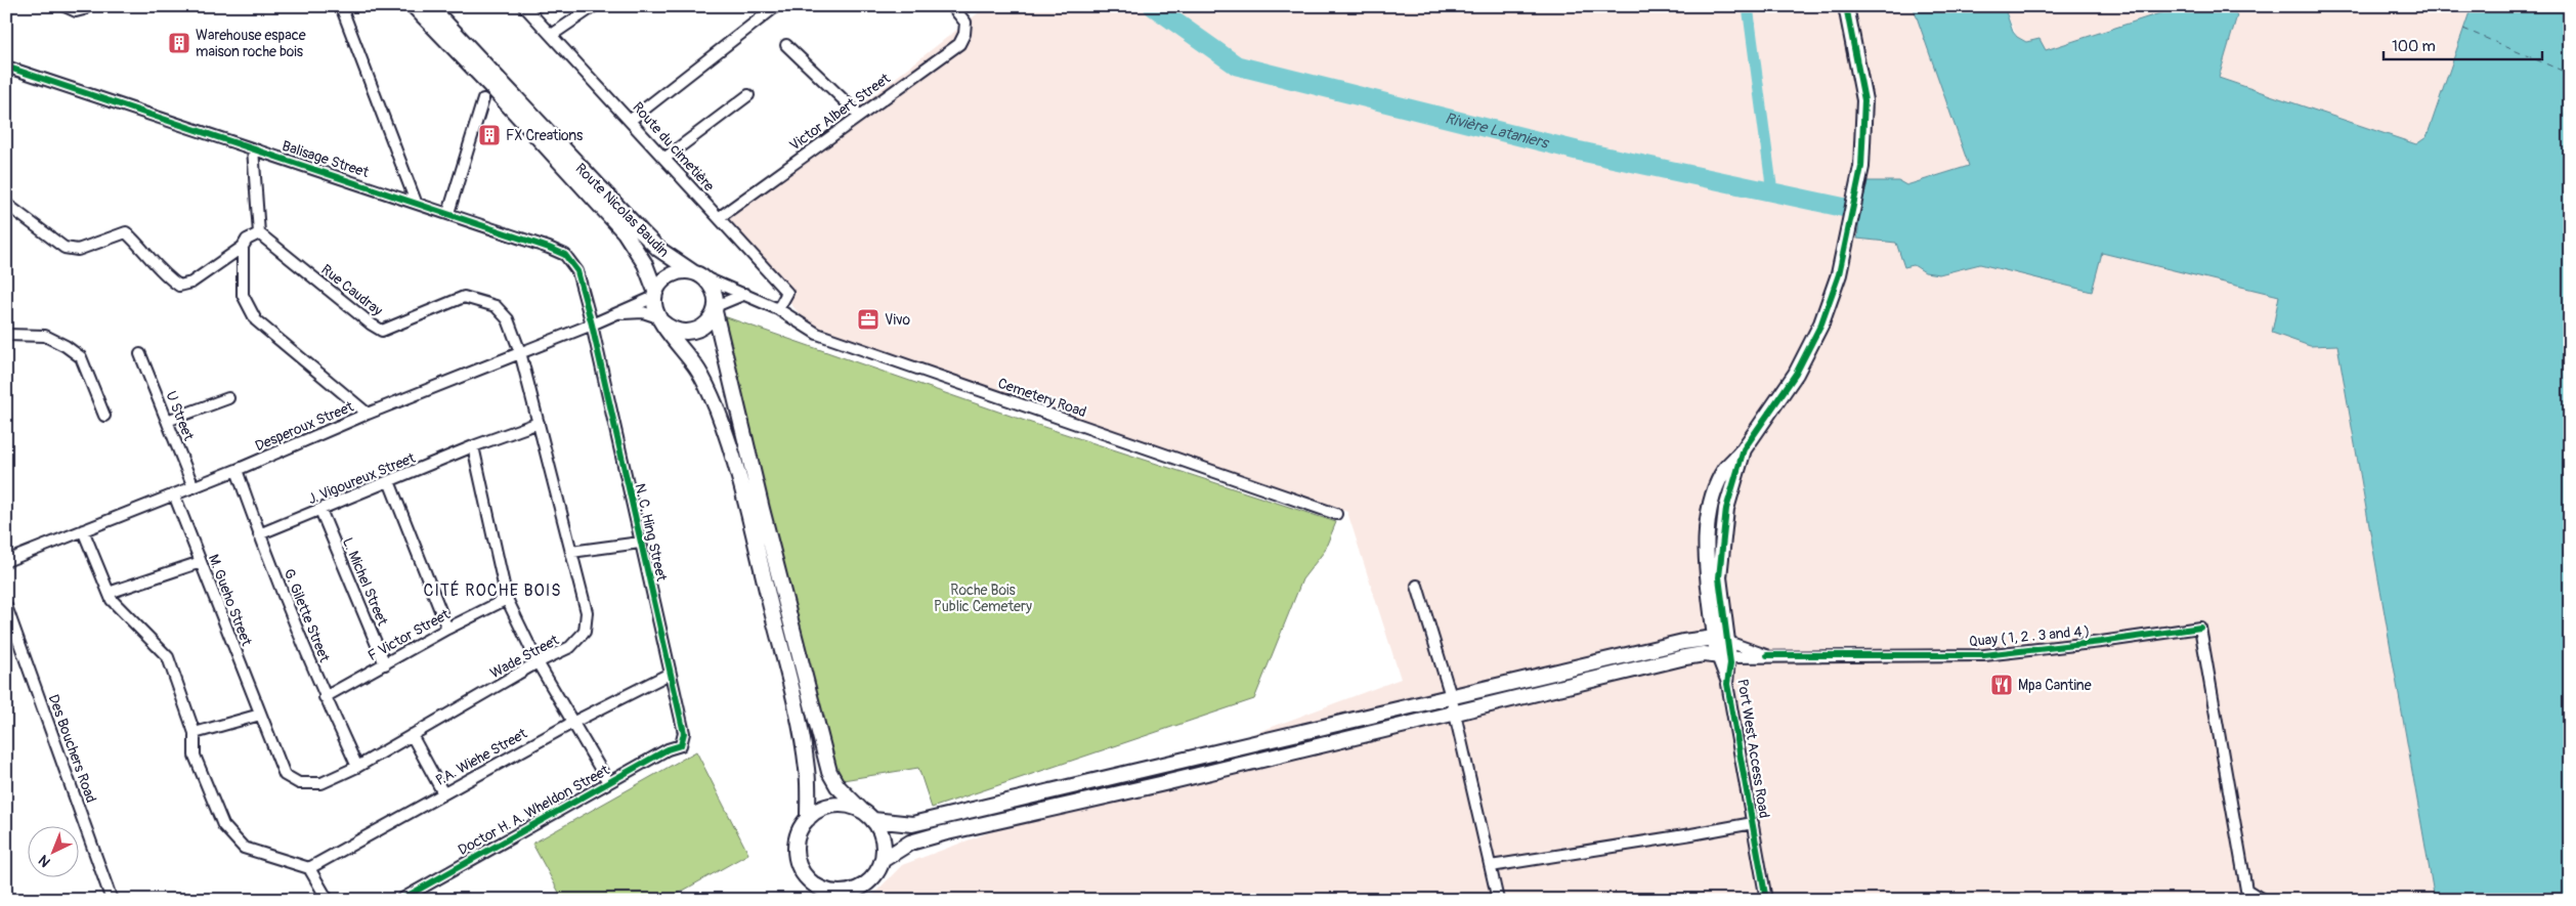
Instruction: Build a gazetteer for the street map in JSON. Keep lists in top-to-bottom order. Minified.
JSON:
{"streets":{"street":["Victor Albert Street","Route du cimetière","Balisage Street","Route Nicolas Baudin","Rue Caudray","Cemetery Road","U Street","Desperoux Street","J. Vigoureux Street","N. C. Hing Street","L. Michel Street","M. Gueho Street","G. Gilette Street","F Victor Street","Quay ( 1, 2 . 3 and 4 )","Wade Street","Des Bouchers Road","Port West Access Road","P.A. Wiehe Street","Doctor H. A. Wheldon Street"]},"crossings":[["Victor Albert Street","Route du cimetière"],["Route du cimetière","Cemetery Road"],["Balisage Street","Desperoux Street"],["Balisage Street","N. C. Hing Street"],["Route Nicolas Baudin","Cemetery Road"],["Route Nicolas Baudin","Desperoux Street"],["Rue Caudray","Desperoux Street"],["Rue Caudray","Wade Street"],["Cemetery Road","Desperoux Street"],["U Street","Desperoux Street"],["Desperoux Street","N. C. Hing Street"],["Desperoux Street","M. Gueho Street"],["Desperoux Street","G. Gilette Street"],["Desperoux Street","Wade Street"],["J. Vigoureux Street","L. Michel Street"],["J. Vigoureux Street","G. Gilette Street"],["J. Vigoureux Street","Wade Street"],["N. C. Hing Street","P.A. Wiehe Street"],["N. C. Hing Street","Doctor H. A. Wheldon Street"],["L. Michel Street","F Victor Street"],["M. Gueho Street","Wade Street"],["G. Gilette Street","F Victor Street"],["G. Gilette Street","Wade Street"]],"districts":["CITÉ ROCHE BOIS"],"water":["Rivière Lataniers"],"parks":["Roche Bois Public Cemetery"],"places":{"building":["Warehouse espace maison roche bois","FX Creations"],"office":["Vivo"],"restaurant":["Mpa Cantine"]},"scale_bar":"100 m","north":"bottom left"}
